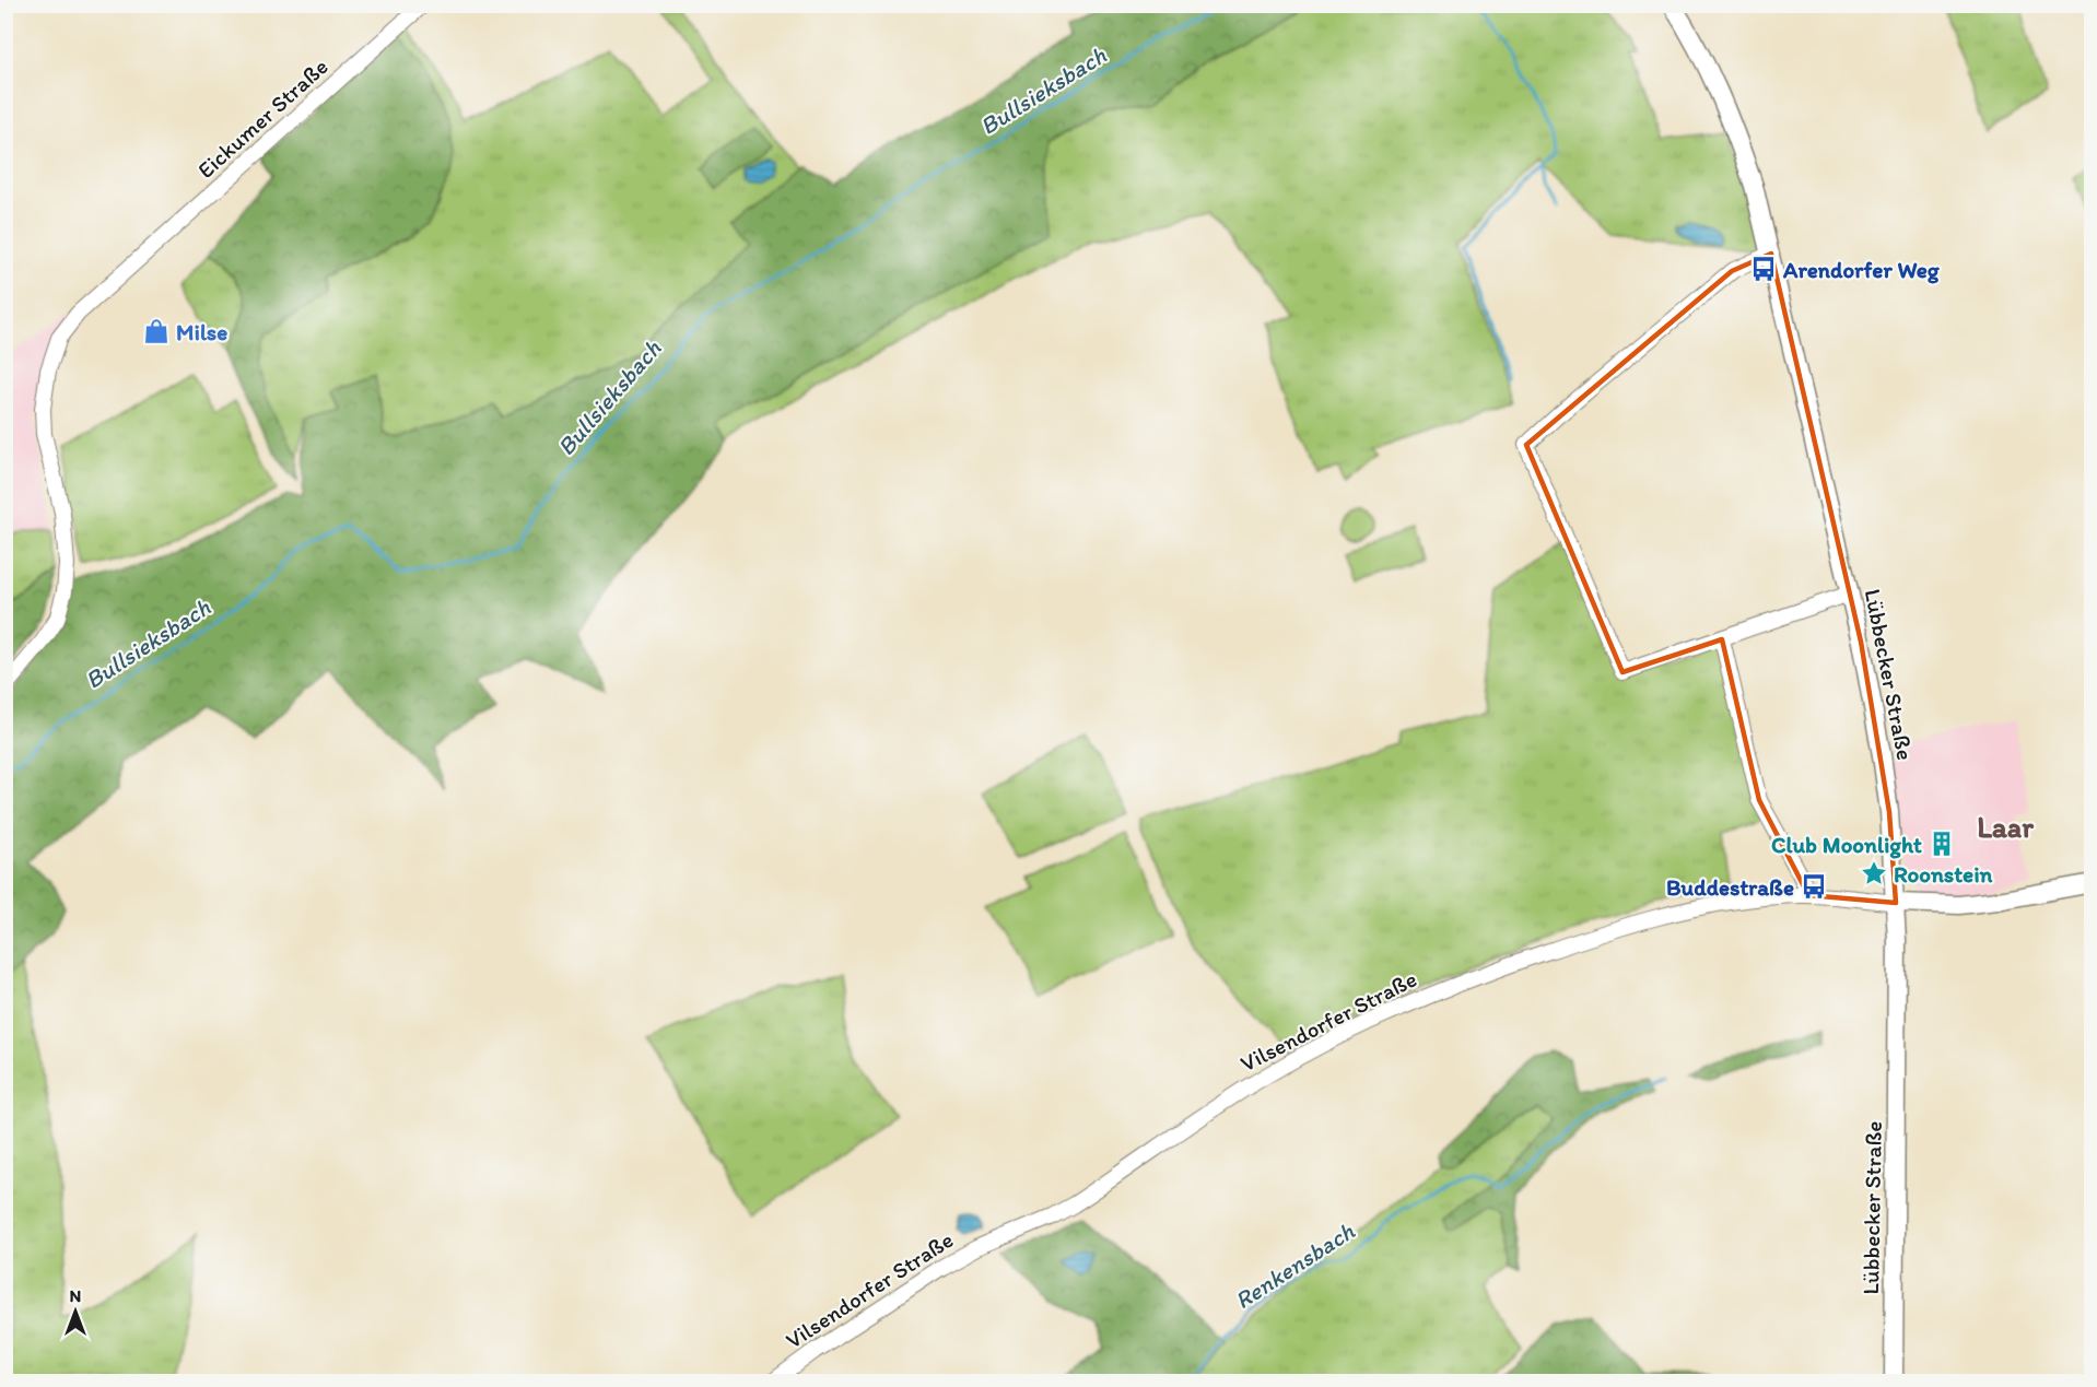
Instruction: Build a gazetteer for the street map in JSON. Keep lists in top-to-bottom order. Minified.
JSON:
{"streets":{"main road":["Lübbecker Straße"],"street":["Eickumer Straße","Vilsendorfer Straße"]},"crossings":[["Lübbecker Straße","Vilsendorfer Straße"]],"districts":["Laar"],"water":["Bullsieksbach","Renkensbach"],"places":{"bus stop":["Arendorfer Weg","Buddestraße"],"shop":["Milse"],"building":["Club Moonlight"],"place":["Roonstein"]},"north":"top"}
